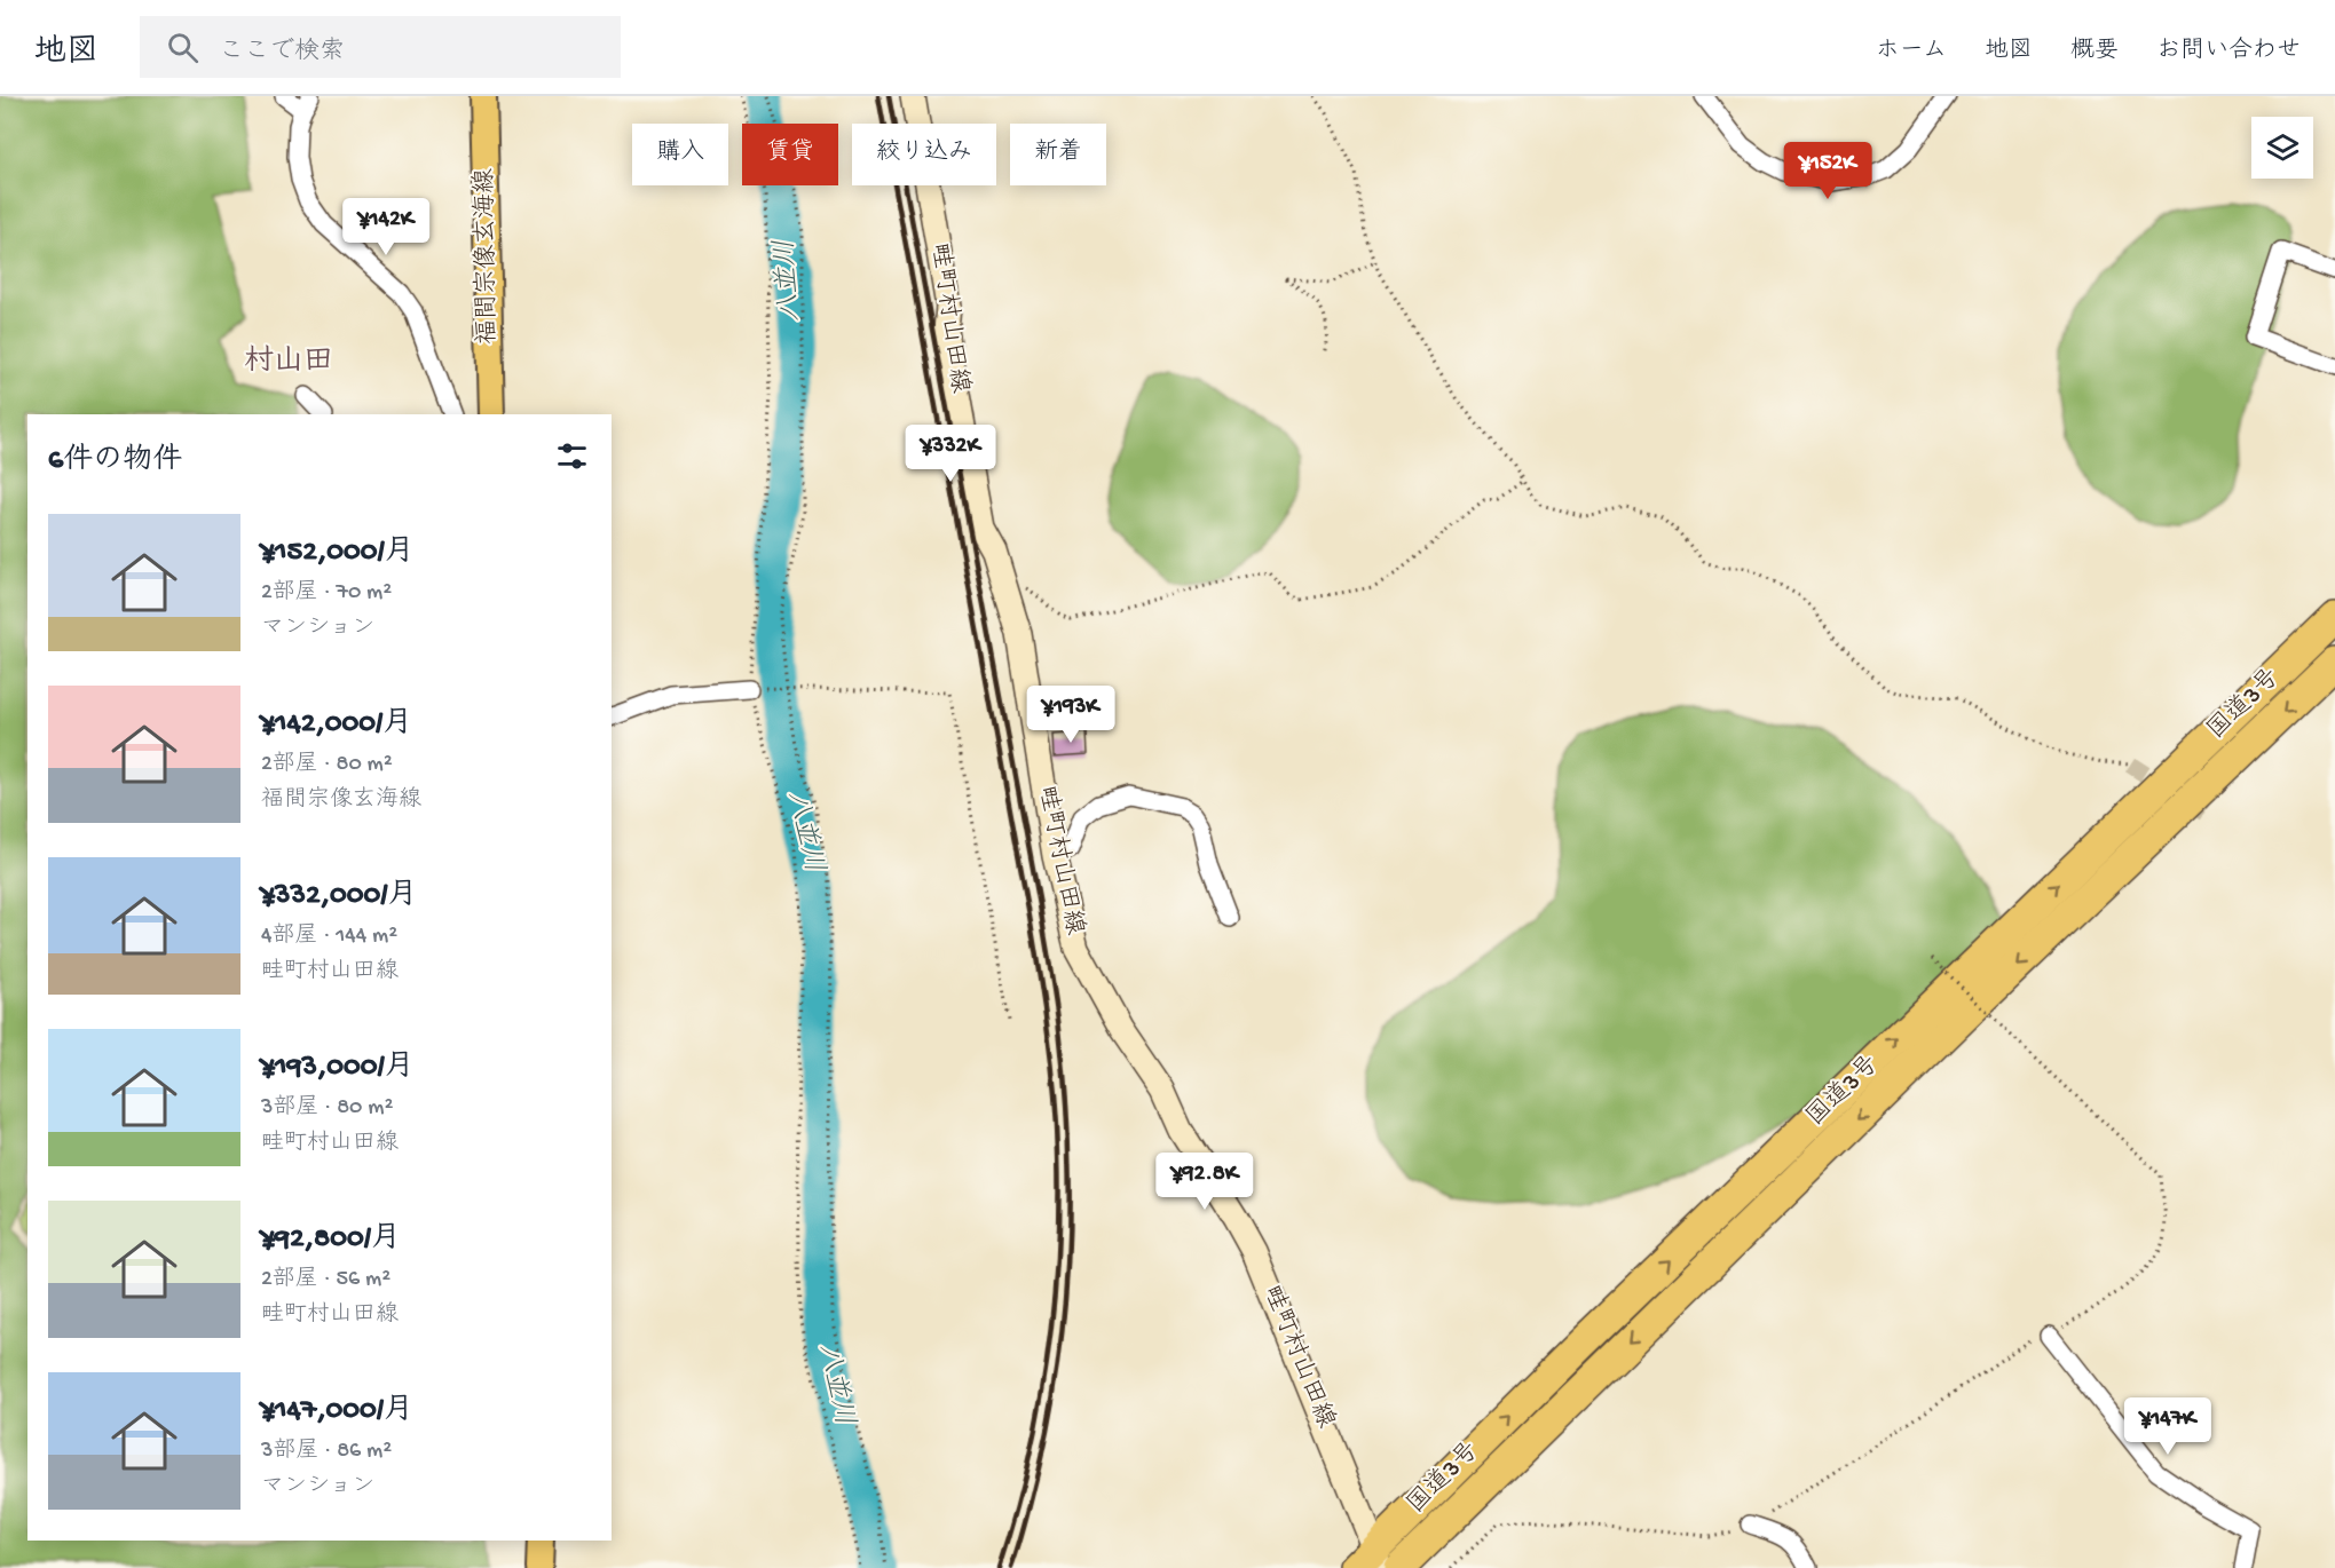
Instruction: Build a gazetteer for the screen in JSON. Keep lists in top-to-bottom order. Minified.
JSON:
{"streets":{"highway":["国道3号"],"main road":["福間宗像玄海線","畦町村山田線"]},"crossings":[["畦町村山田線","国道3号"]],"districts":["村山田"],"water":["八並川"],"page":{"header":"地図","search":"ここで検索","nav":["ホーム","地図","概要","お問い合わせ"],"chip":["購入","賃貸","絞り込み","新着"],"price":["¥152K","¥142K","¥332K","¥193K","¥92.8K","¥147K"],"heading":"6件の物件","list":[{"name":"¥152,000/月","note":"2部屋 · 70 m² · マンション"},{"name":"¥142,000/月","note":"2部屋 · 80 m² · 福間宗像玄海線"},{"name":"¥332,000/月","note":"4部屋 · 144 m² · 畦町村山田線"},{"name":"¥193,000/月","note":"3部屋 · 80 m² · 畦町村山田線"},{"name":"¥92,800/月","note":"2部屋 · 56 m² · 畦町村山田線"},{"name":"¥147,000/月","note":"3部屋 · 86 m² · マンション"}]}}
